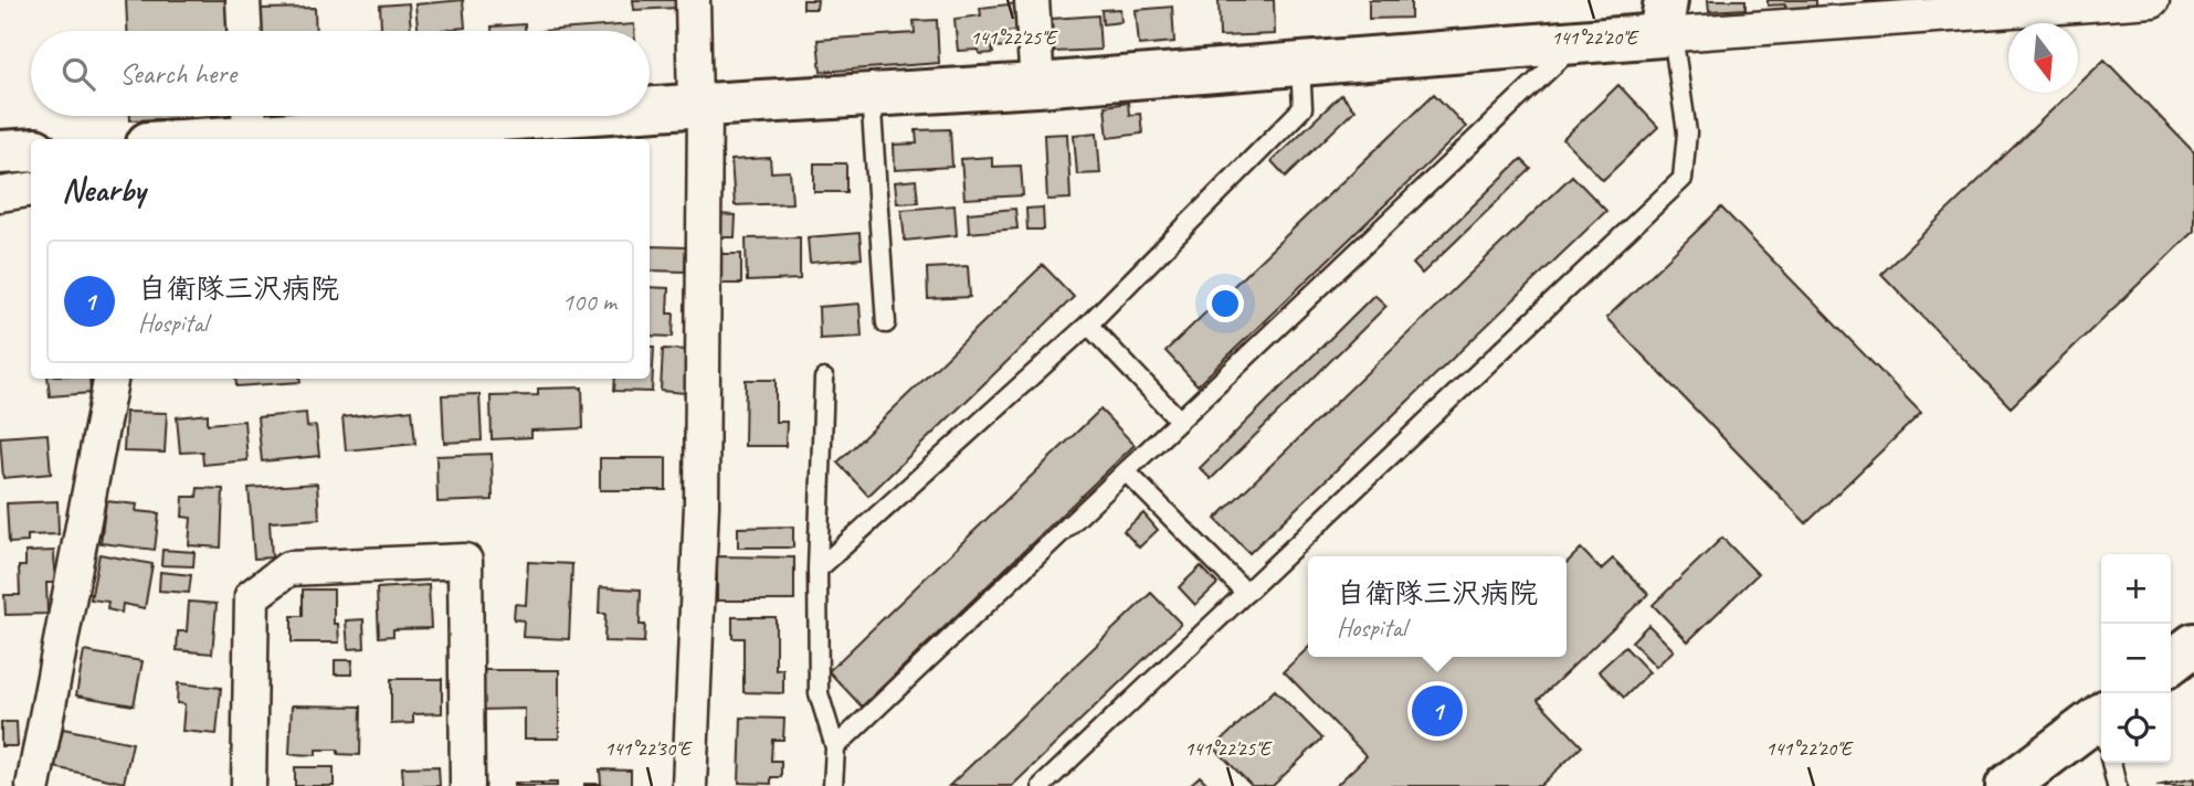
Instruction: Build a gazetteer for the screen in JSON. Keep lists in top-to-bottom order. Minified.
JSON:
{"north":"bottom","page":{"search":"Search here","heading":"Nearby","list":[{"mark":"1","name":"自衛隊三沢病院","note":"Hospital","value":"100 m"}],"map_buttons":["+","−"],"popup":["自衛隊三沢病院","Hospital"],"pins":"1"},"coordinates":["141°22'25\"E","141°22'20\"E","141°22'30\"E"]}
